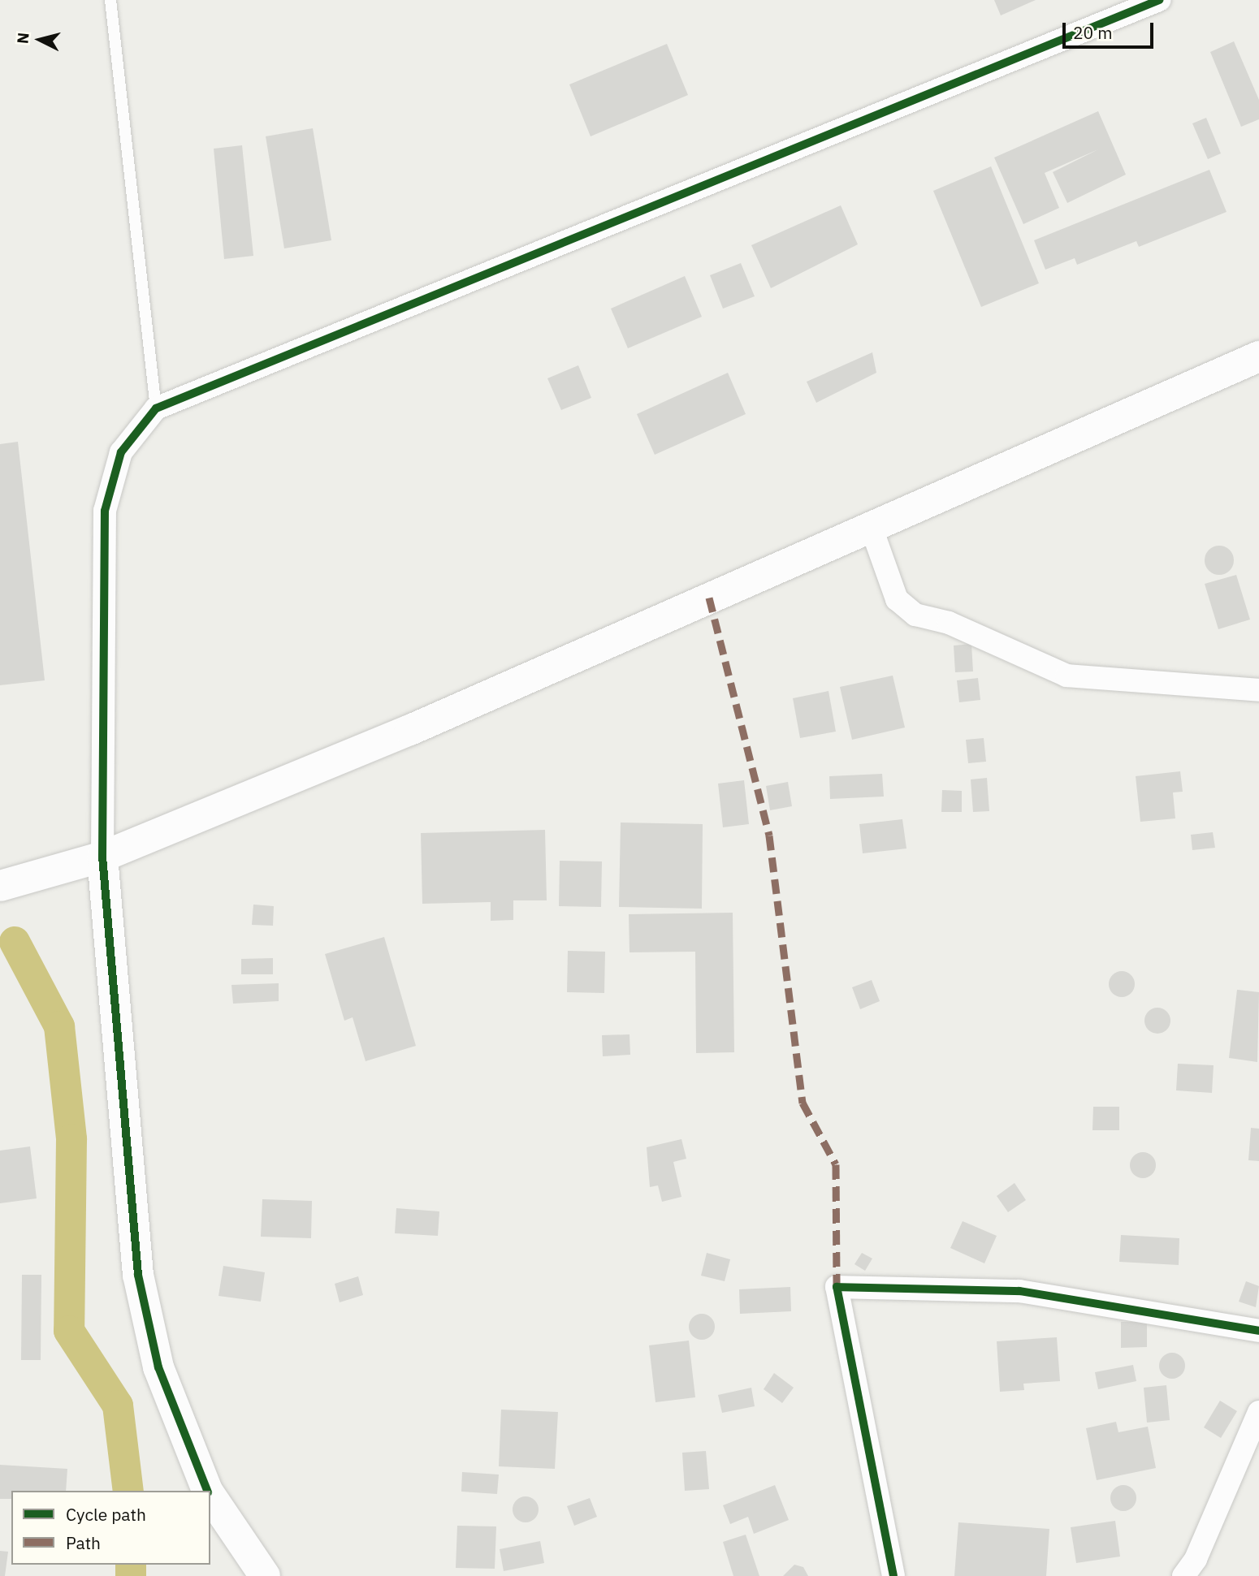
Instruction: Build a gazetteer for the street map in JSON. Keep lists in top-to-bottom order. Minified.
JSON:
{"legend":["Cycle path","Path"],"scale_bar":"20 m","north":"left"}
